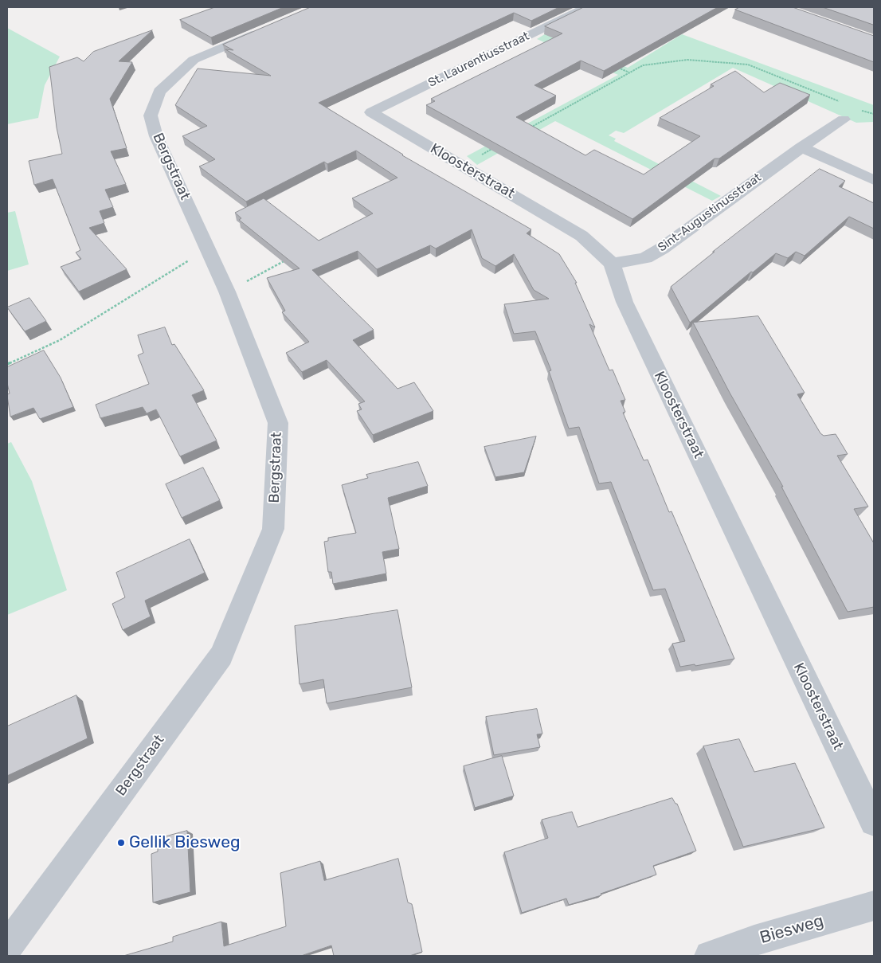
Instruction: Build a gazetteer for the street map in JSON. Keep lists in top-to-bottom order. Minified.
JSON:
{"streets":{"street":["St. Laurentiusstraat","Bergstraat","Kloosterstraat","Sint-Augustinusstraat","Biesweg"]},"crossings":[["St. Laurentiusstraat","Kloosterstraat"],["Kloosterstraat","Sint-Augustinusstraat"]],"places":["Gellik Biesweg"]}
